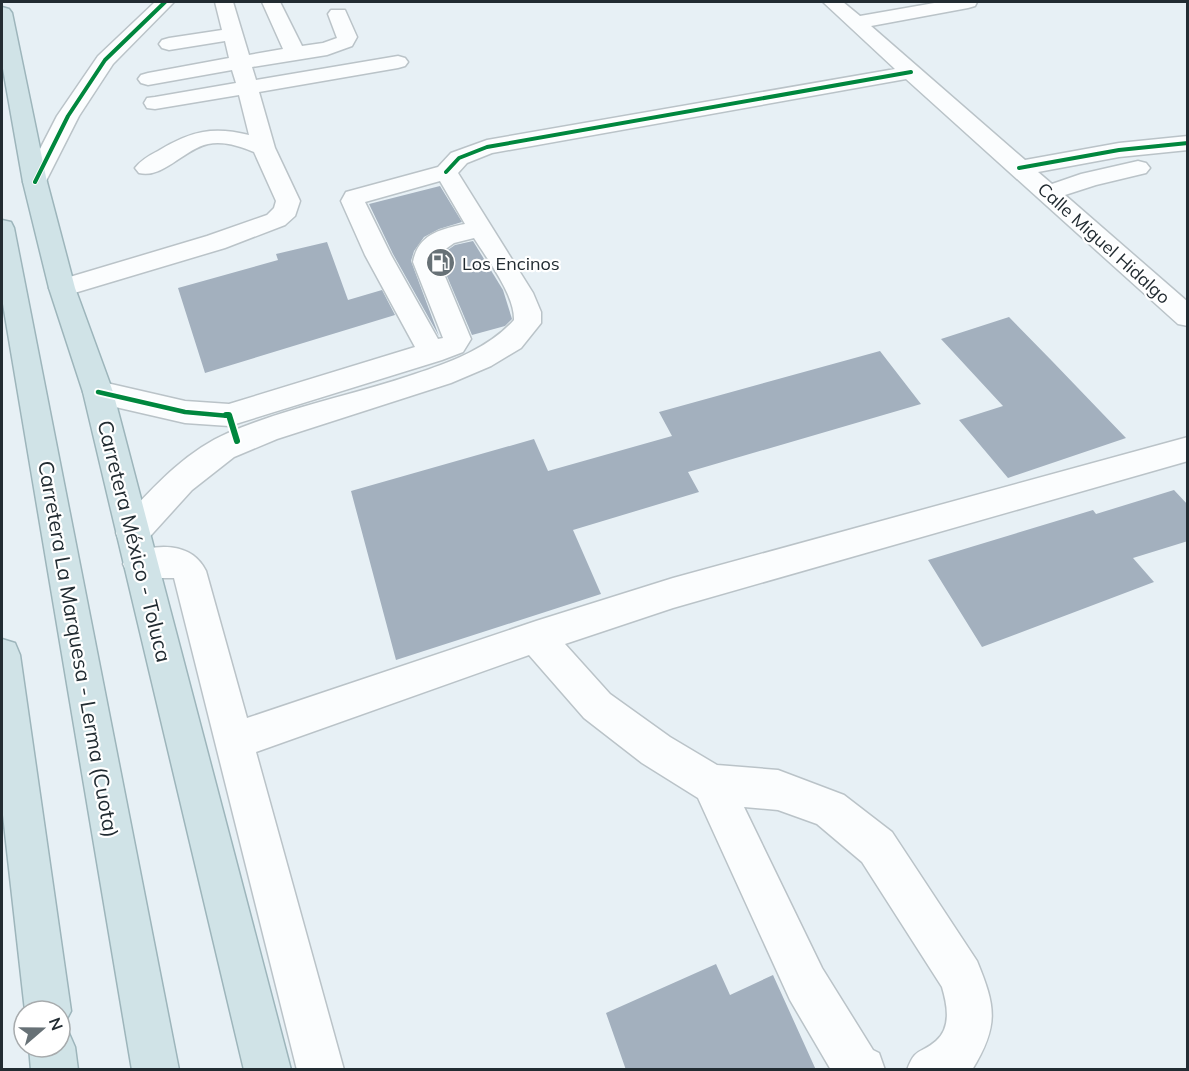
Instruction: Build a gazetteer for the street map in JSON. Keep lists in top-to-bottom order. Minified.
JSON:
{"streets":{"highway":["Carretera México - Toluca","Carretera La Marquesa - Lerma (Cuota)"],"street":["Calle Miguel Hidalgo"]},"places":{"fuel station":["Los Encinos"]},"north":"right"}
